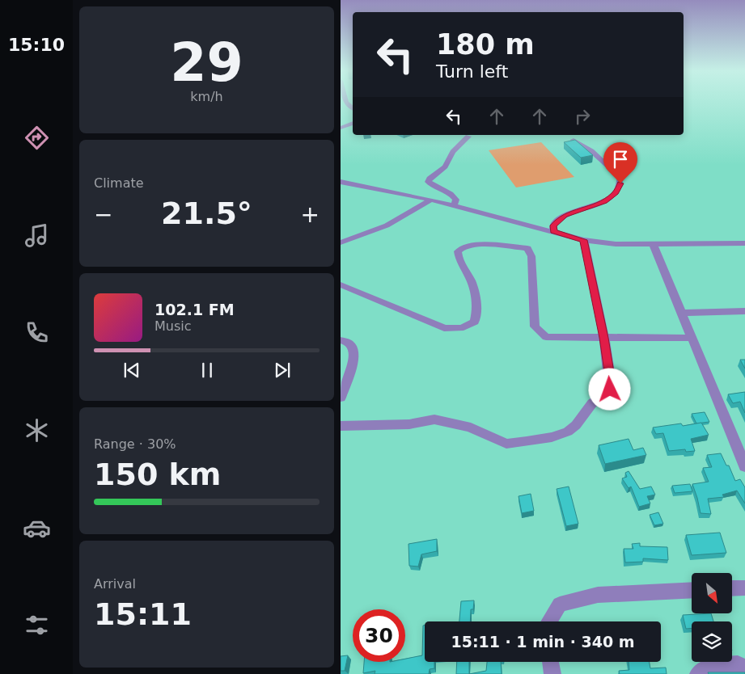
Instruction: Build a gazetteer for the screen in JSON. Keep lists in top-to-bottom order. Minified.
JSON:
{"north":"bottom right","page":{"tabs":"15:10","tile":[["29","km/h"],"Climate",["Range · 30%","150 km"],["Arrival","15:11"]],"turn":["180 m","Turn left"],"heat":["−","21.5°","+"],"song":["102.1 FM","Music"],"limit":"30","trip":"15:11 · 1 min · 340 m"}}
